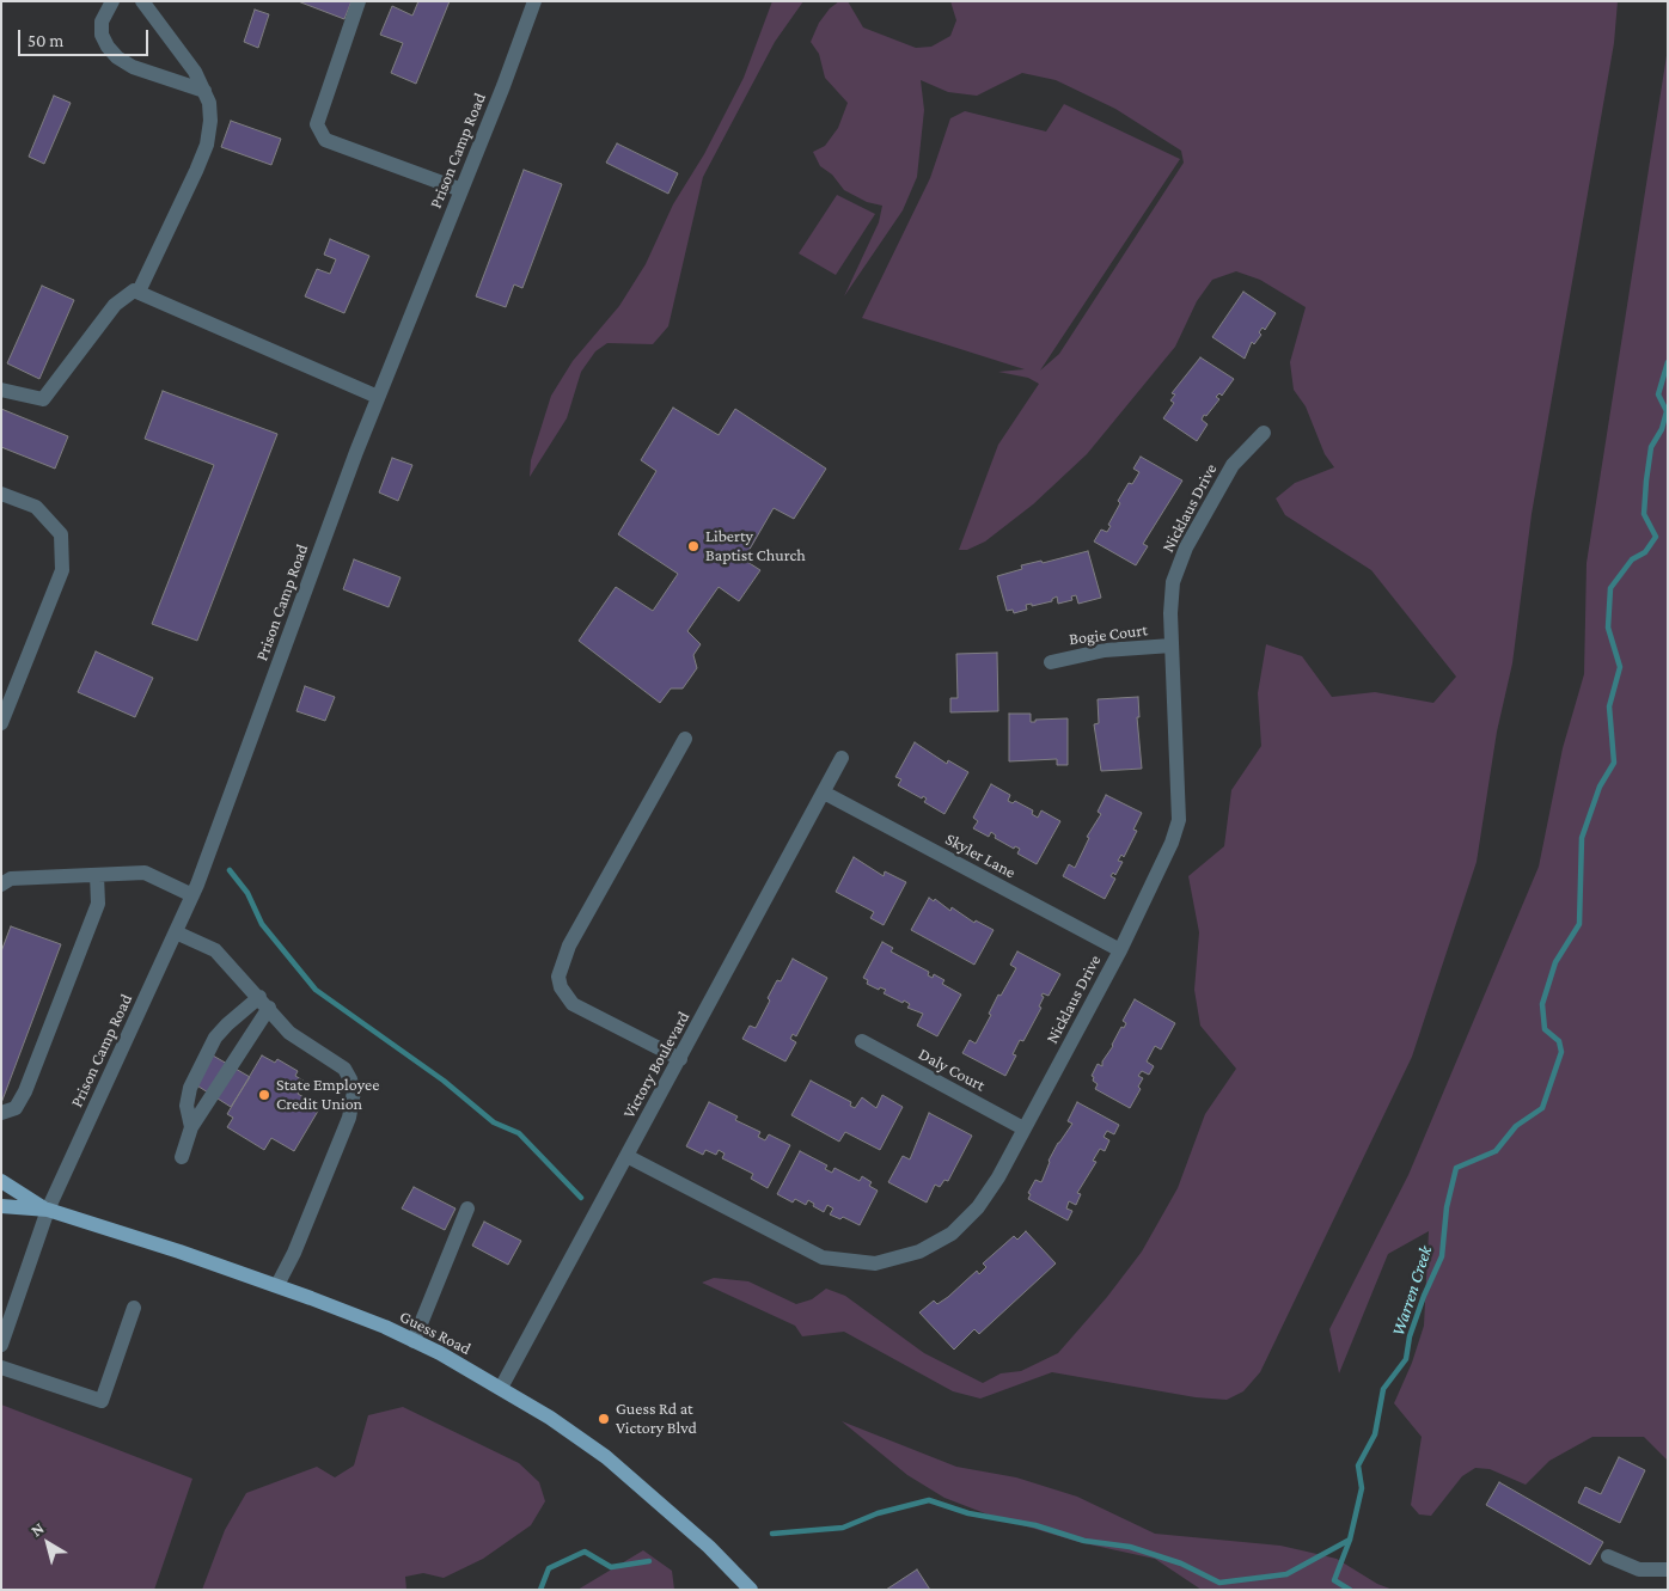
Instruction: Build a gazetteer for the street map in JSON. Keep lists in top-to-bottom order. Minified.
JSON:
{"streets":{"main road":["Guess Road"],"street":["Prison Camp Road","Nicklaus Drive","Bogie Court","Skyler Lane","Victory Boulevard","Daly Court"]},"crossings":[["Prison Camp Road","Guess Road"],["Nicklaus Drive","Bogie Court"],["Nicklaus Drive","Skyler Lane"],["Nicklaus Drive","Victory Boulevard"],["Nicklaus Drive","Daly Court"],["Skyler Lane","Victory Boulevard"],["Victory Boulevard","Guess Road"]],"water":["Warren Creek"],"places":["Liberty Baptist Church","State Employee Credit Union","Guess Rd at Victory Blvd"],"scale_bar":"50 m","north":"top left"}
